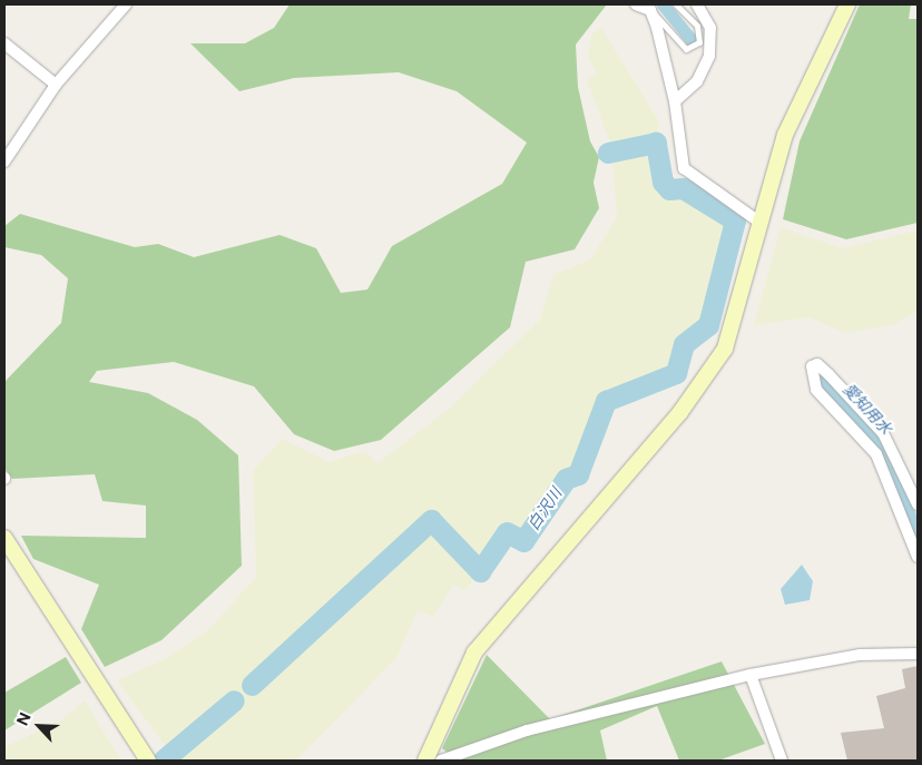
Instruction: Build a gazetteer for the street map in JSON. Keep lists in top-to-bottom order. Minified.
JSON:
{"water":["愛知用水","白沢川"],"north":"top left"}
